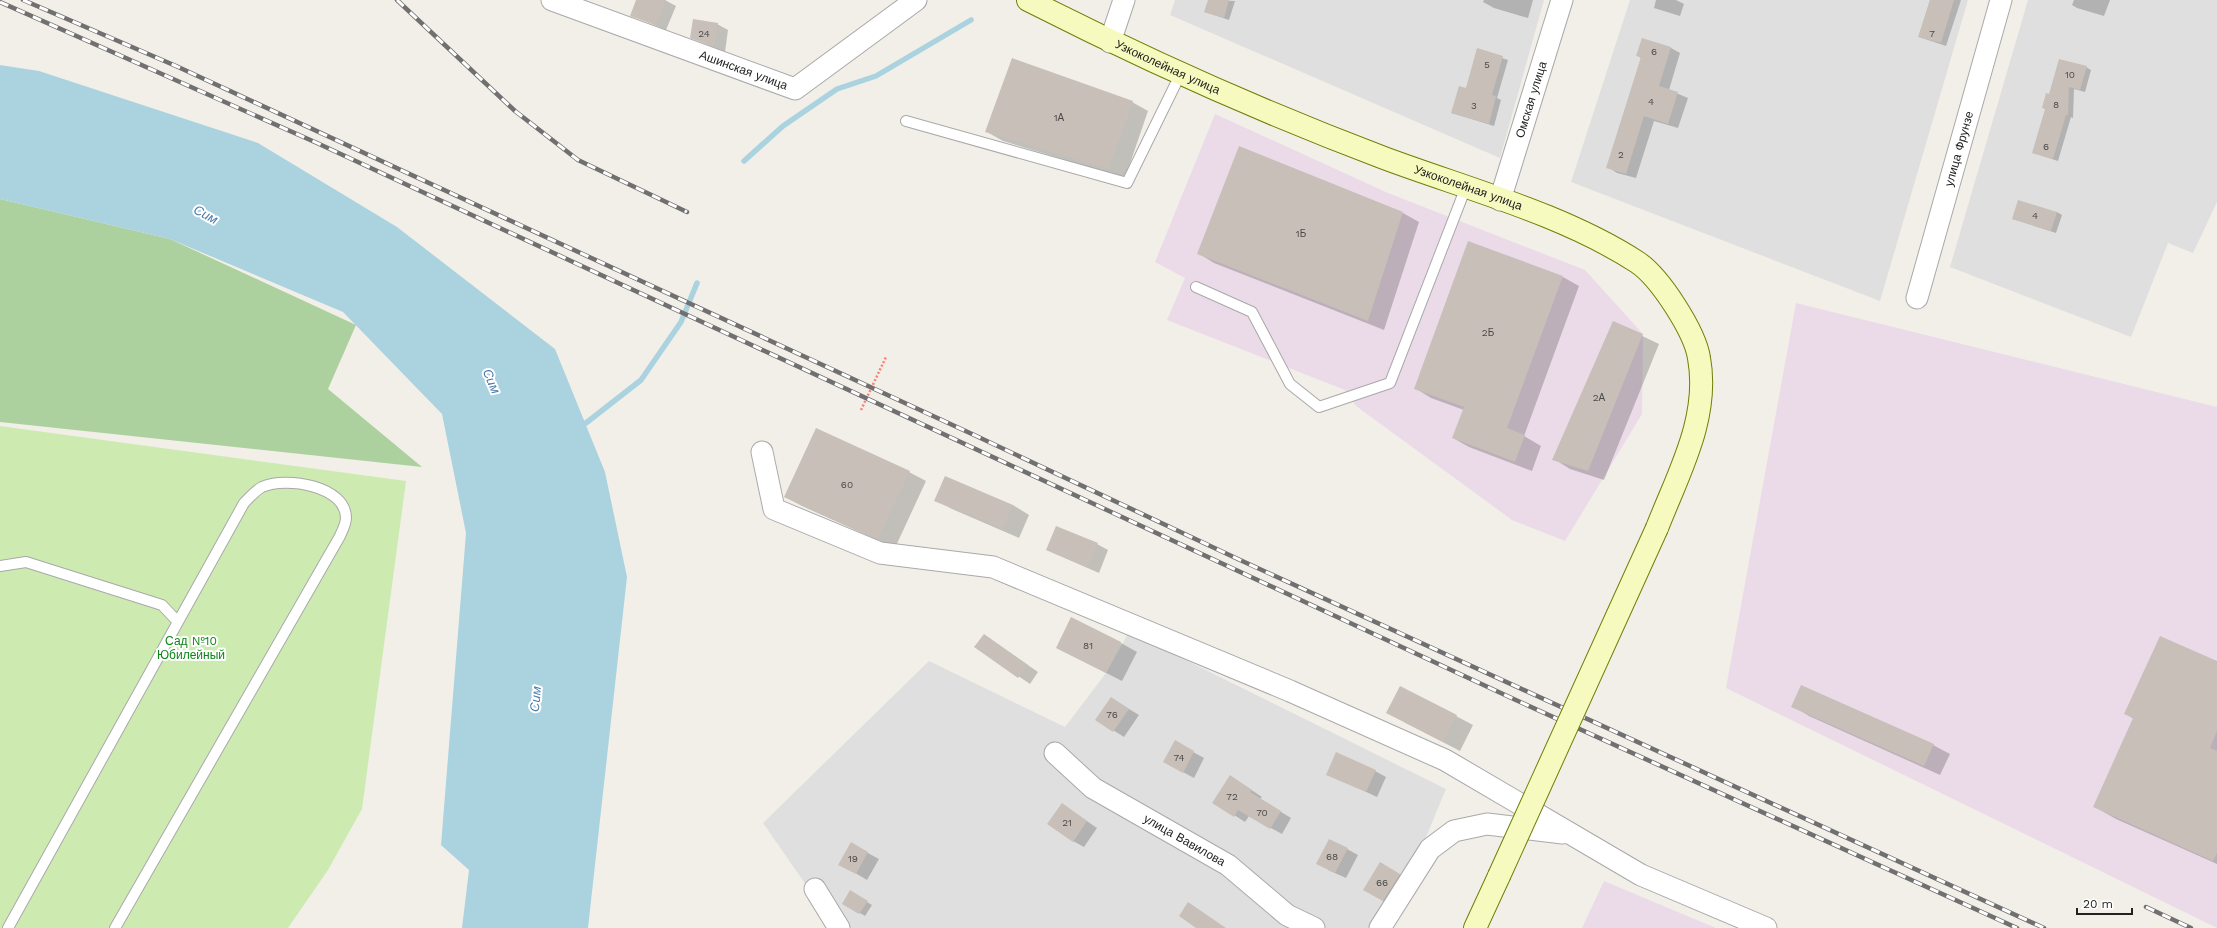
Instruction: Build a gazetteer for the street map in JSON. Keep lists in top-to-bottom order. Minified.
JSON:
{"streets":{"street":["Узкоколейная улица","Ашинская улица","Омская улица","улица Фрунзе","улица Вавилова"]},"crossings":[["Узкоколейная улица","Омская улица"]],"water":["Сим"],"parks":["Сад №10 Юбилейный"],"house_numbers":["24","7","6","5","10","4","8","3","1А","6","2","4","1Б","2Б","2А","60","81","76","74","72","70","21","68","19","66"],"scale_bar":"20 m"}
